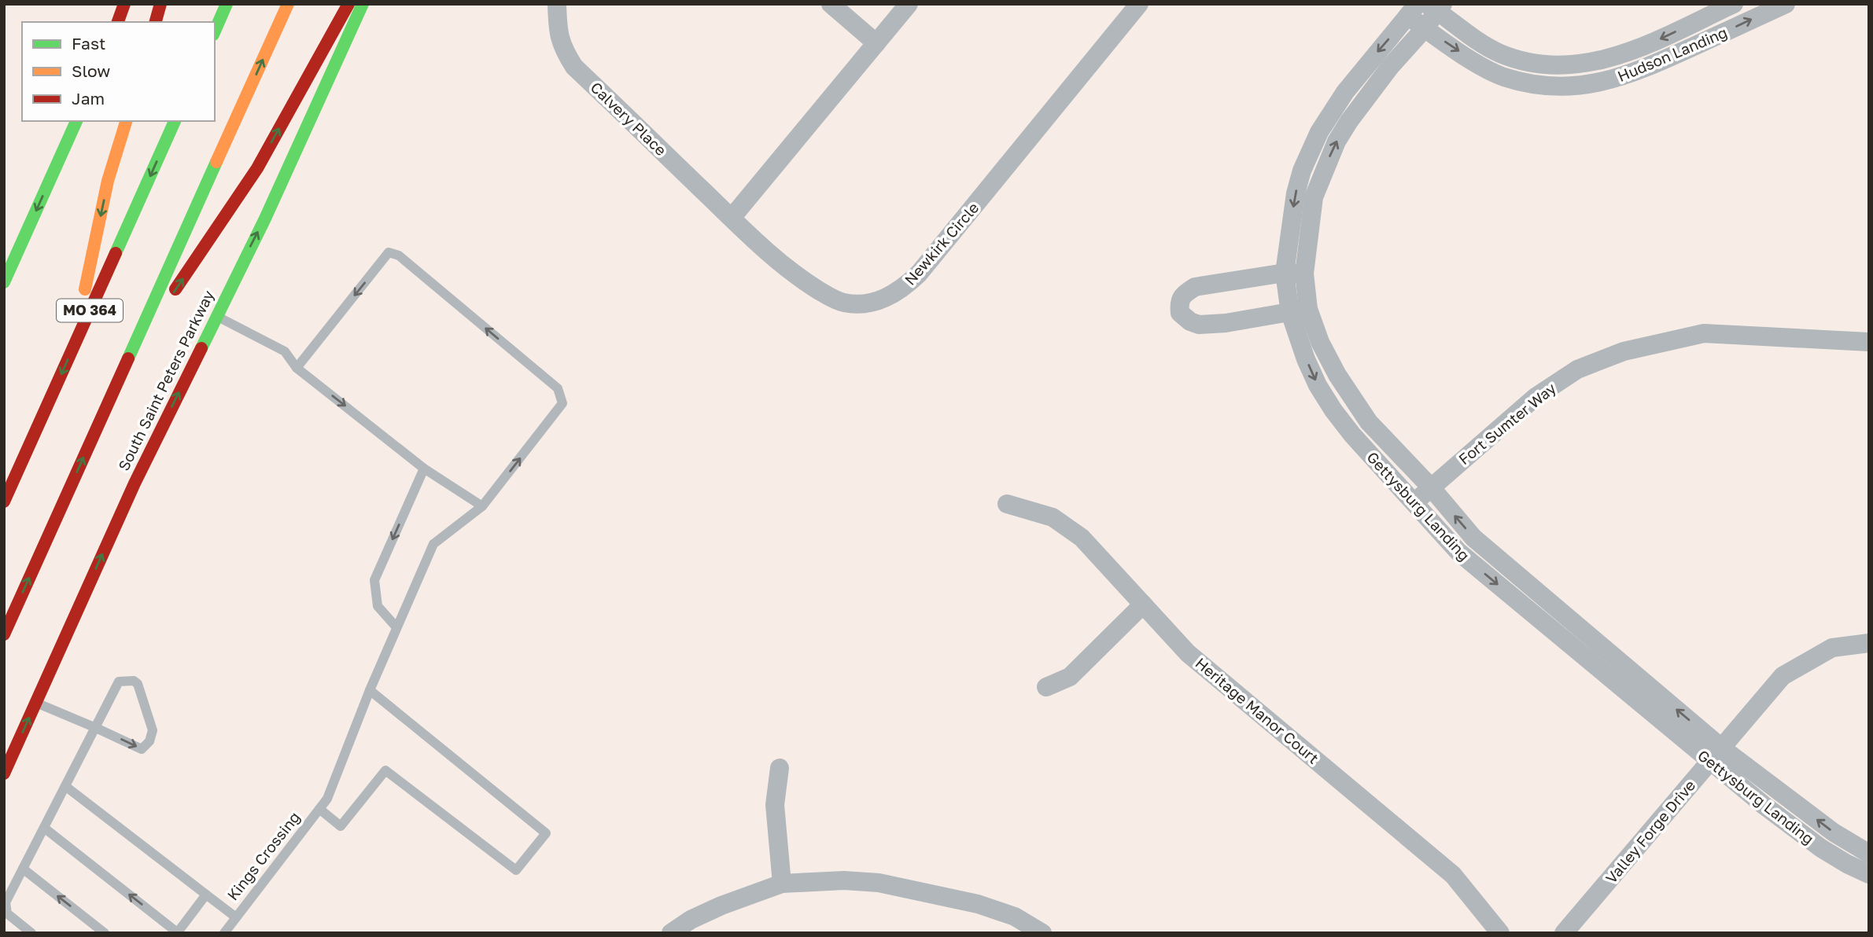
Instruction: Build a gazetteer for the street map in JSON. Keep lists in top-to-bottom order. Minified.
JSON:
{"streets":{"main road":["MO 364","South Saint Peters Parkway"],"street":["Hudson Landing","Calvery Place","Newkirk Circle","Fort Sumter Way","Gettysburg Landing","Heritage Manor Court","Valley Forge Drive"],"lane":["Kings Crossing"]},"crossings":[["Hudson Landing","Gettysburg Landing"],["Calvery Place","Newkirk Circle"],["Fort Sumter Way","Gettysburg Landing"],["Gettysburg Landing","Valley Forge Drive"]],"legend":["Fast","Slow","Jam"]}
